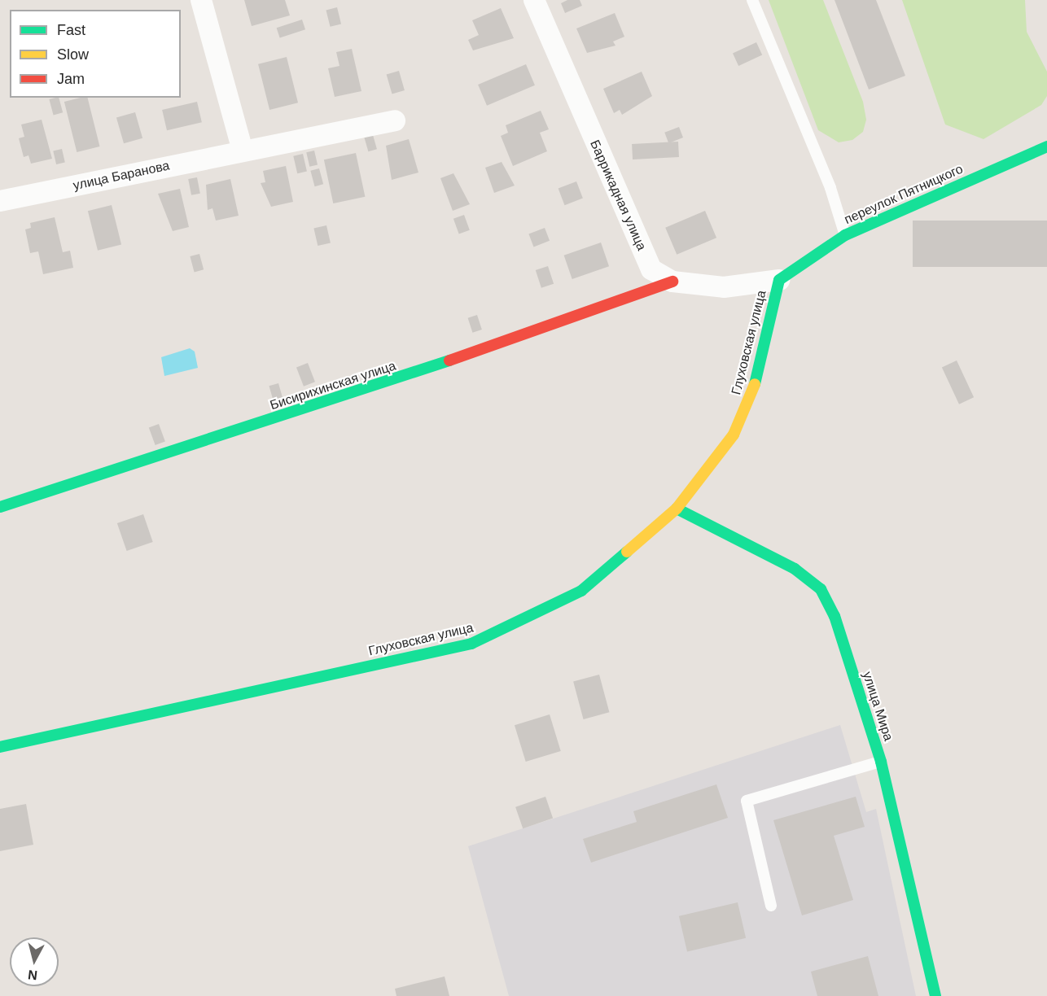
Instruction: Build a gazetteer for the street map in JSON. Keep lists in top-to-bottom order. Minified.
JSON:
{"streets":{"street":["улица Баранова","переулок Пятницкого","Баррикадная улица","Глуховская улица","Бисирихинская улица","улица Мира"]},"crossings":[["переулок Пятницкого","Баррикадная улица"],["переулок Пятницкого","Глуховская улица"],["Баррикадная улица","Глуховская улица"],["Баррикадная улица","Бисирихинская улица"],["Глуховская улица","улица Мира"]],"legend":["Fast","Slow","Jam"],"north":"bottom"}
